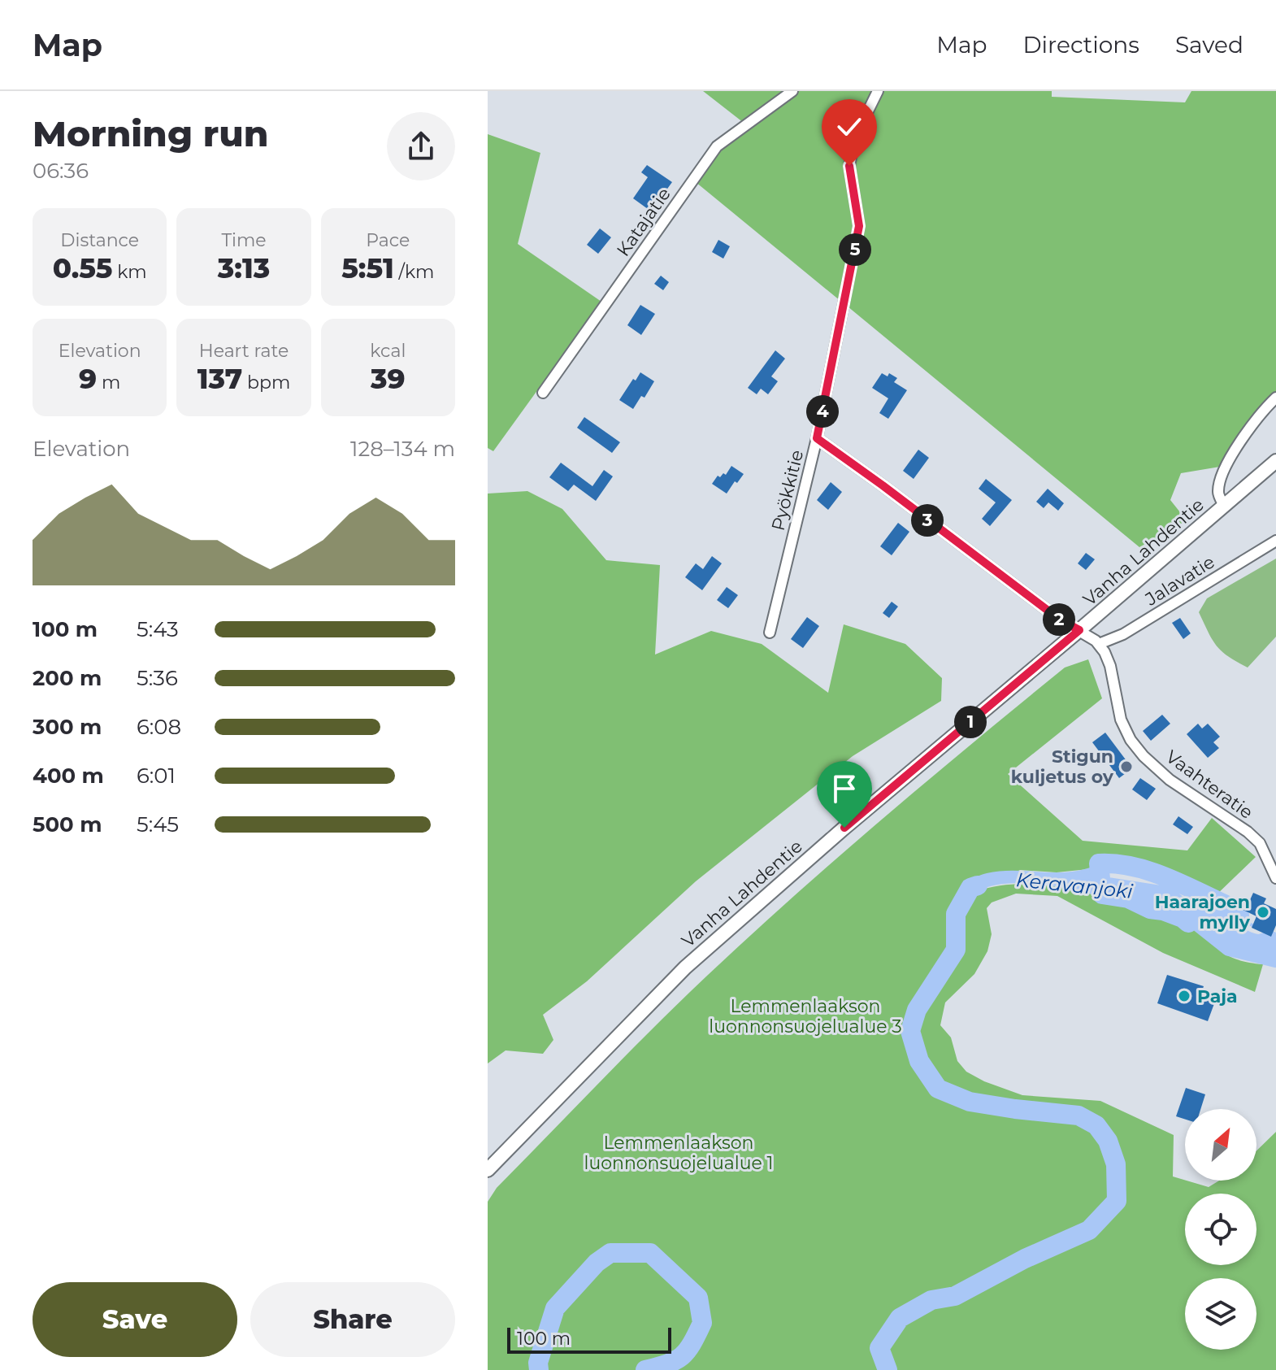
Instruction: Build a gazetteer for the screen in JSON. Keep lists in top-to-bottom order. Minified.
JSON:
{"streets":{"main road":["Vanha Lahdentie"],"street":["Katajatie","Pyökkitie","Jalavatie","Vaahteratie"]},"crossings":[["Jalavatie","Vaahteratie"]],"water":["Keravanjoki"],"parks":["Lemmenlaakson luonnonsuojelualue 3","Lemmenlaakson luonnonsuojelualue 1"],"places":["Stigun kuljetus oy","Haarajoen mylly","Paja"],"scale_bar":"100 m","north":"top right","page":{"header":"Map","nav":["Map","Directions","Saved"],"heading":["Morning run","06:36"],"stats":[["Distance","0.55 km"],["Time","3:13"],["Pace","5:51 /km"],["Elevation","9 m"],["Heart rate","137 bpm"],["kcal","39"]],"pins":["5","4","3","2","1"],"chart":["Elevation","128–134 m"],"list":[{"name":"100 m","note":"5:43"},{"name":"200 m","note":"5:36"},{"name":"300 m","note":"6:08"},{"name":"400 m","note":"6:01"},{"name":"500 m","note":"5:45"}],"buttons":["Save","Share"],"scale":"100 m"}}
